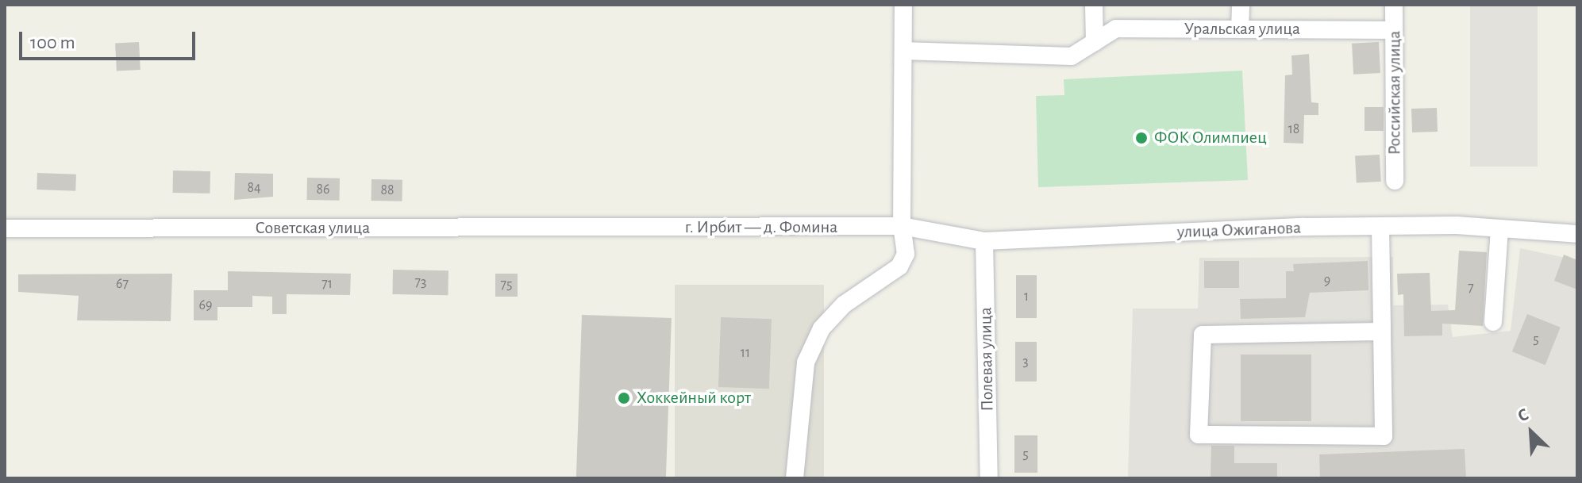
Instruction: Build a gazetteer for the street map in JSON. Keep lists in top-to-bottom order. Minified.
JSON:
{"streets":{"street":["Уральская улица","Российская улица","г. Ирбит — д. Фомина","Советская улица","улица Ожиганова","Полевая улица"]},"crossings":[["Уральская улица","Российская улица"],["г. Ирбит — д. Фомина","Советская улица"],["г. Ирбит — д. Фомина","улица Ожиганова"],["улица Ожиганова","Полевая улица"]],"places":["ФОК Олимпиец","Хоккейный корт"],"house_numbers":["18","84","86","88","9","73","67","71","75","7","1","69","5","11","3","5"],"scale_bar":"100 m","north":"top left"}
